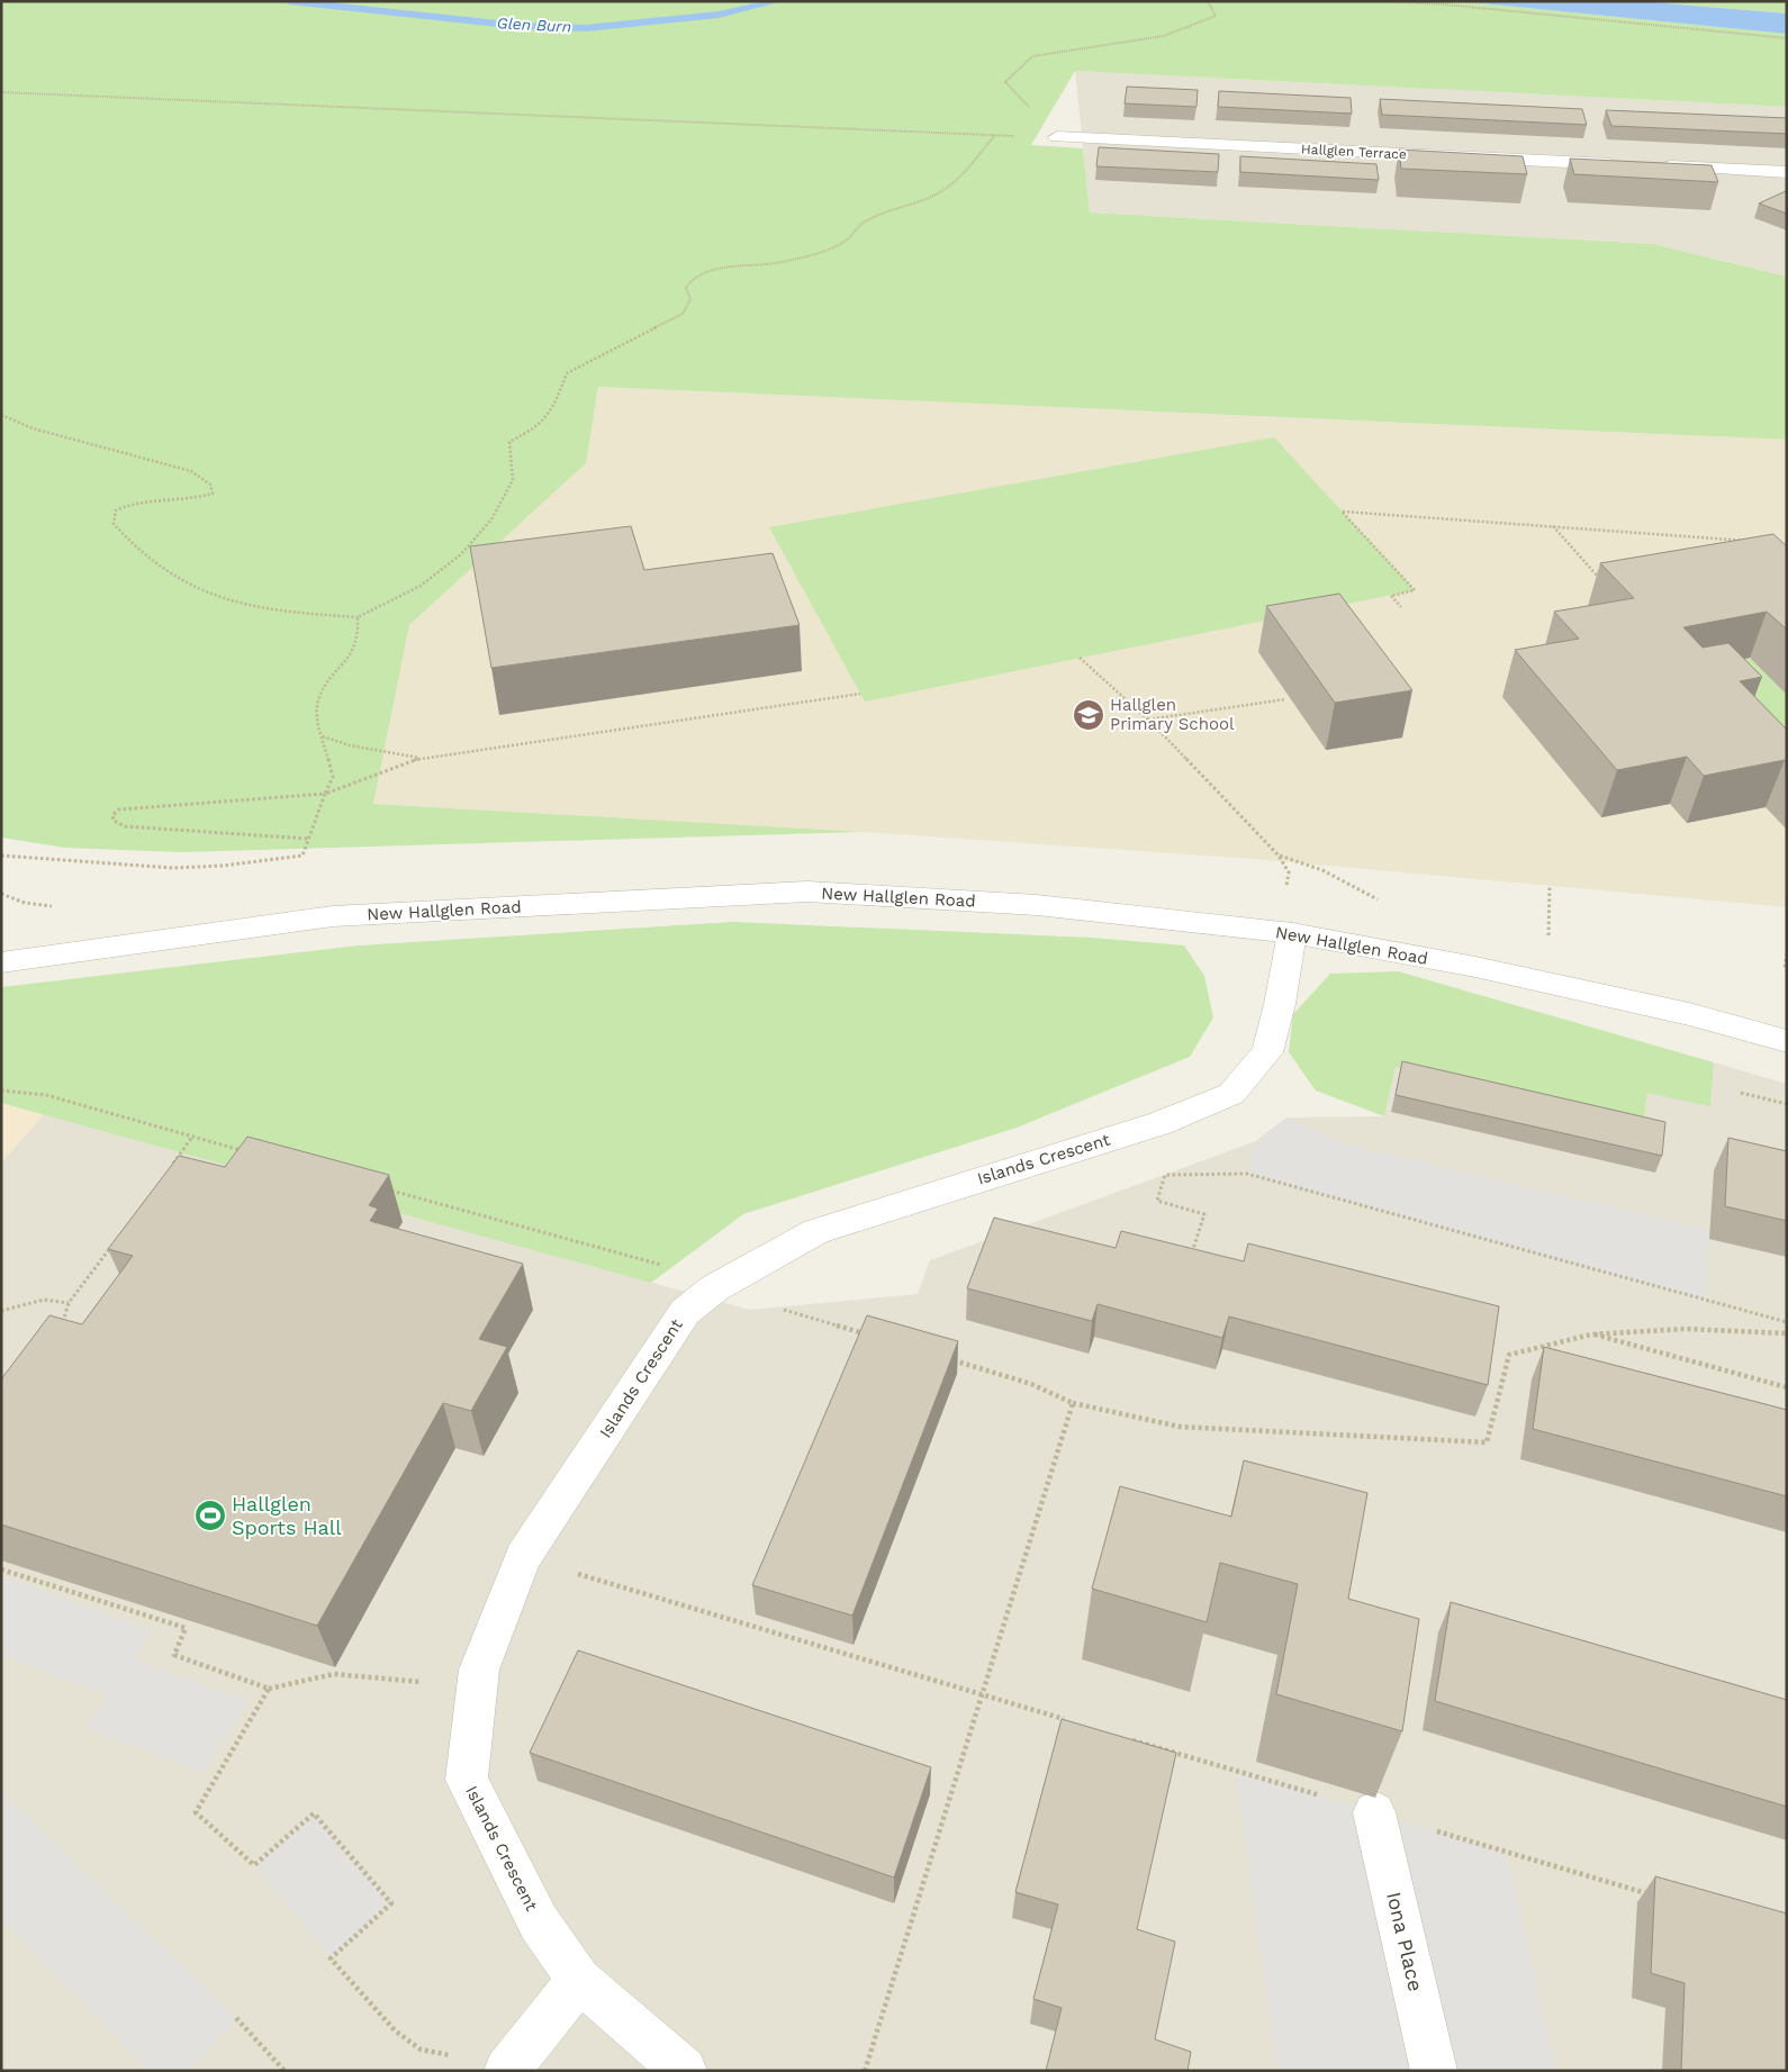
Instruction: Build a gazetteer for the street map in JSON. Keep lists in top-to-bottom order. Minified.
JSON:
{"streets":{"street":["Hallglen Terrace","New Hallglen Road","Islands Crescent","Iona Place"]},"crossings":[["New Hallglen Road","Islands Crescent"]],"water":["Glen Burn"],"places":{"school or university":["Hallglen Primary School"],"sports":["Hallglen Sports Hall"]}}
